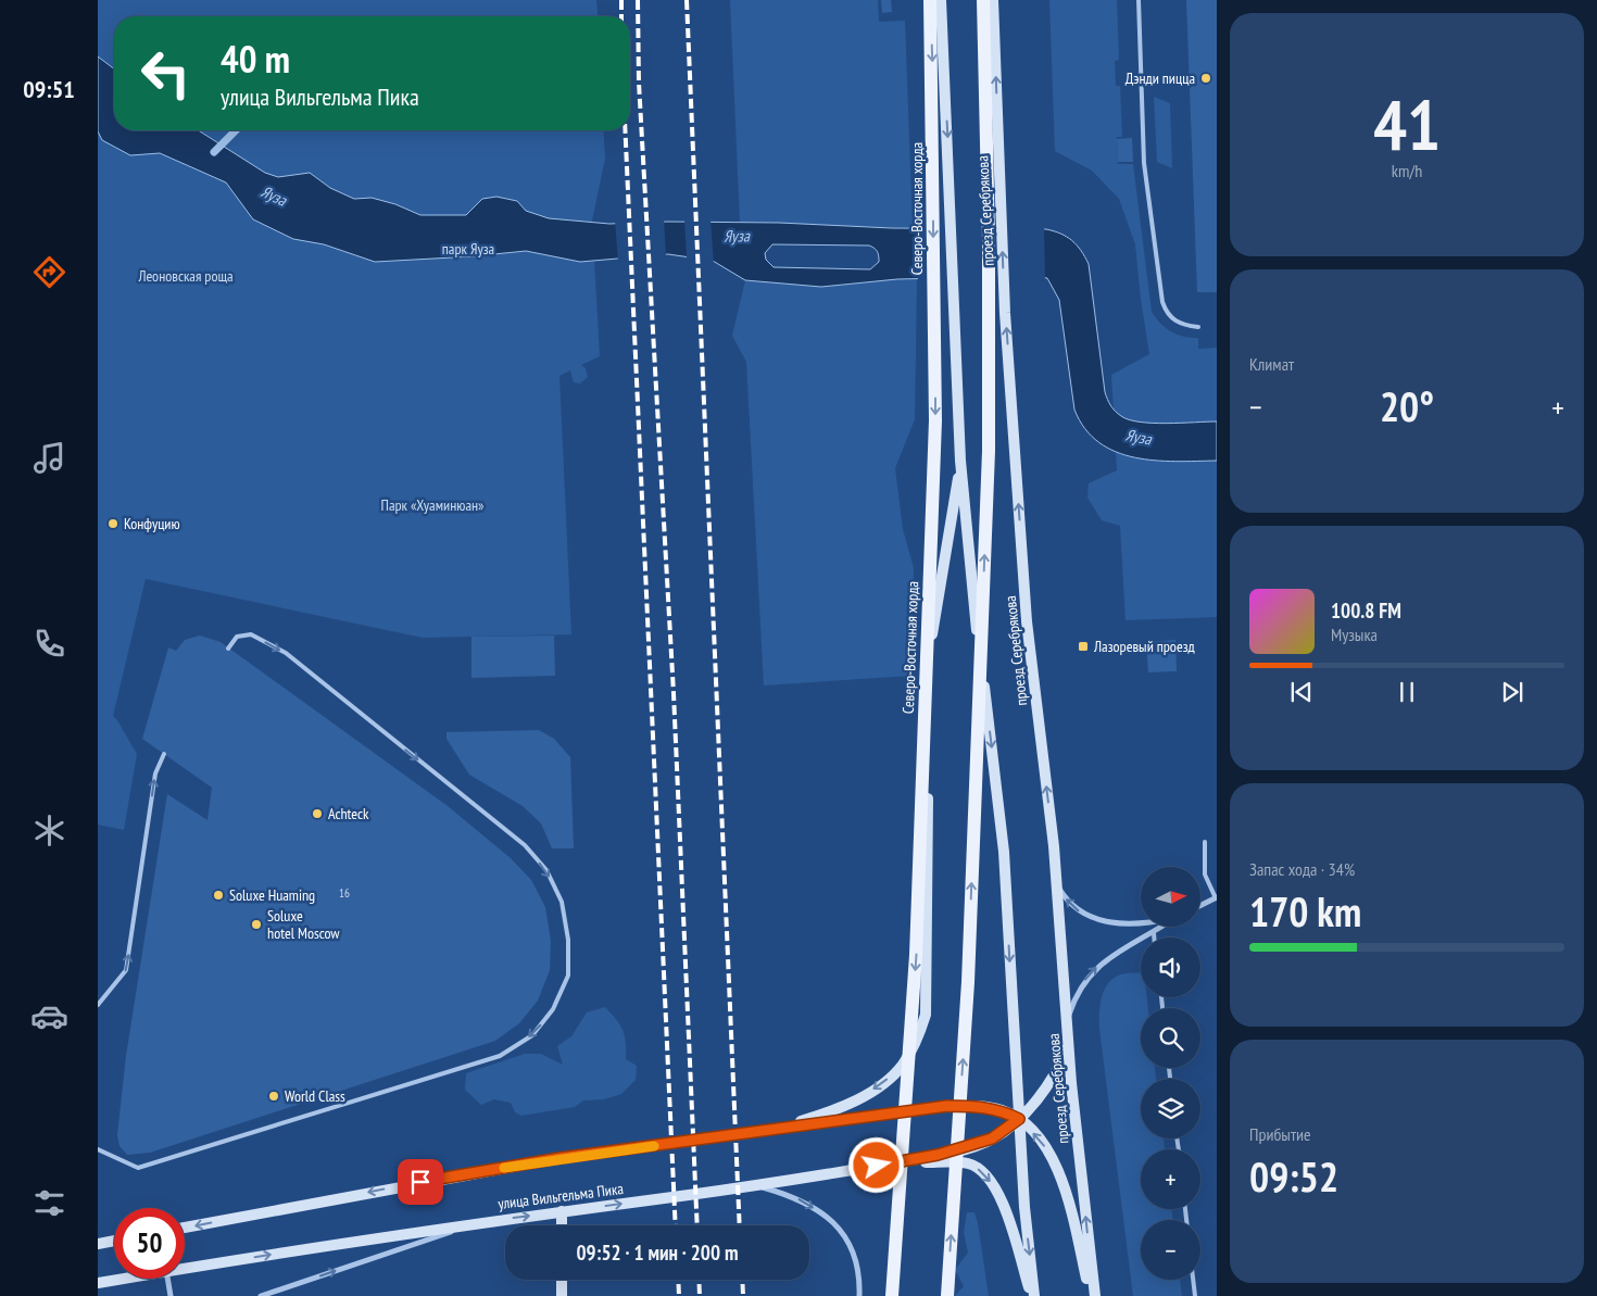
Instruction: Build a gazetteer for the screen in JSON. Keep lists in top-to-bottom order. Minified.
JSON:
{"streets":{"main road":["Северо-Восточная хорда","проезд Серебрякова","улица Вильгельма Пика"]},"crossings":[["проезд Серебрякова","улица Вильгельма Пика"]],"water":["Яуза"],"parks":["парк Яуза","Леоновская роща","Парк «Хуаминюан»"],"places":{"other":["Дэнди пицца","Конфуцию","Achteck","Soluxe Huaming","Soluxe hotel Moscow","World Class"],"transit":["Лазоревый проезд"]},"house_numbers":["16"],"north":"right","page":{"tabs":"09:51","tile":[["41","km/h"],"Климат",["Запас хода · 34%","170 km"],["Прибытие","09:52"]],"turn":["40 m","улица Вильгельма Пика"],"heat":["−","20°","+"],"song":["100.8 FM","Музыка"],"map_buttons":["+","−"],"limit":"50","trip":"09:52 · 1 мин · 200 m"}}
